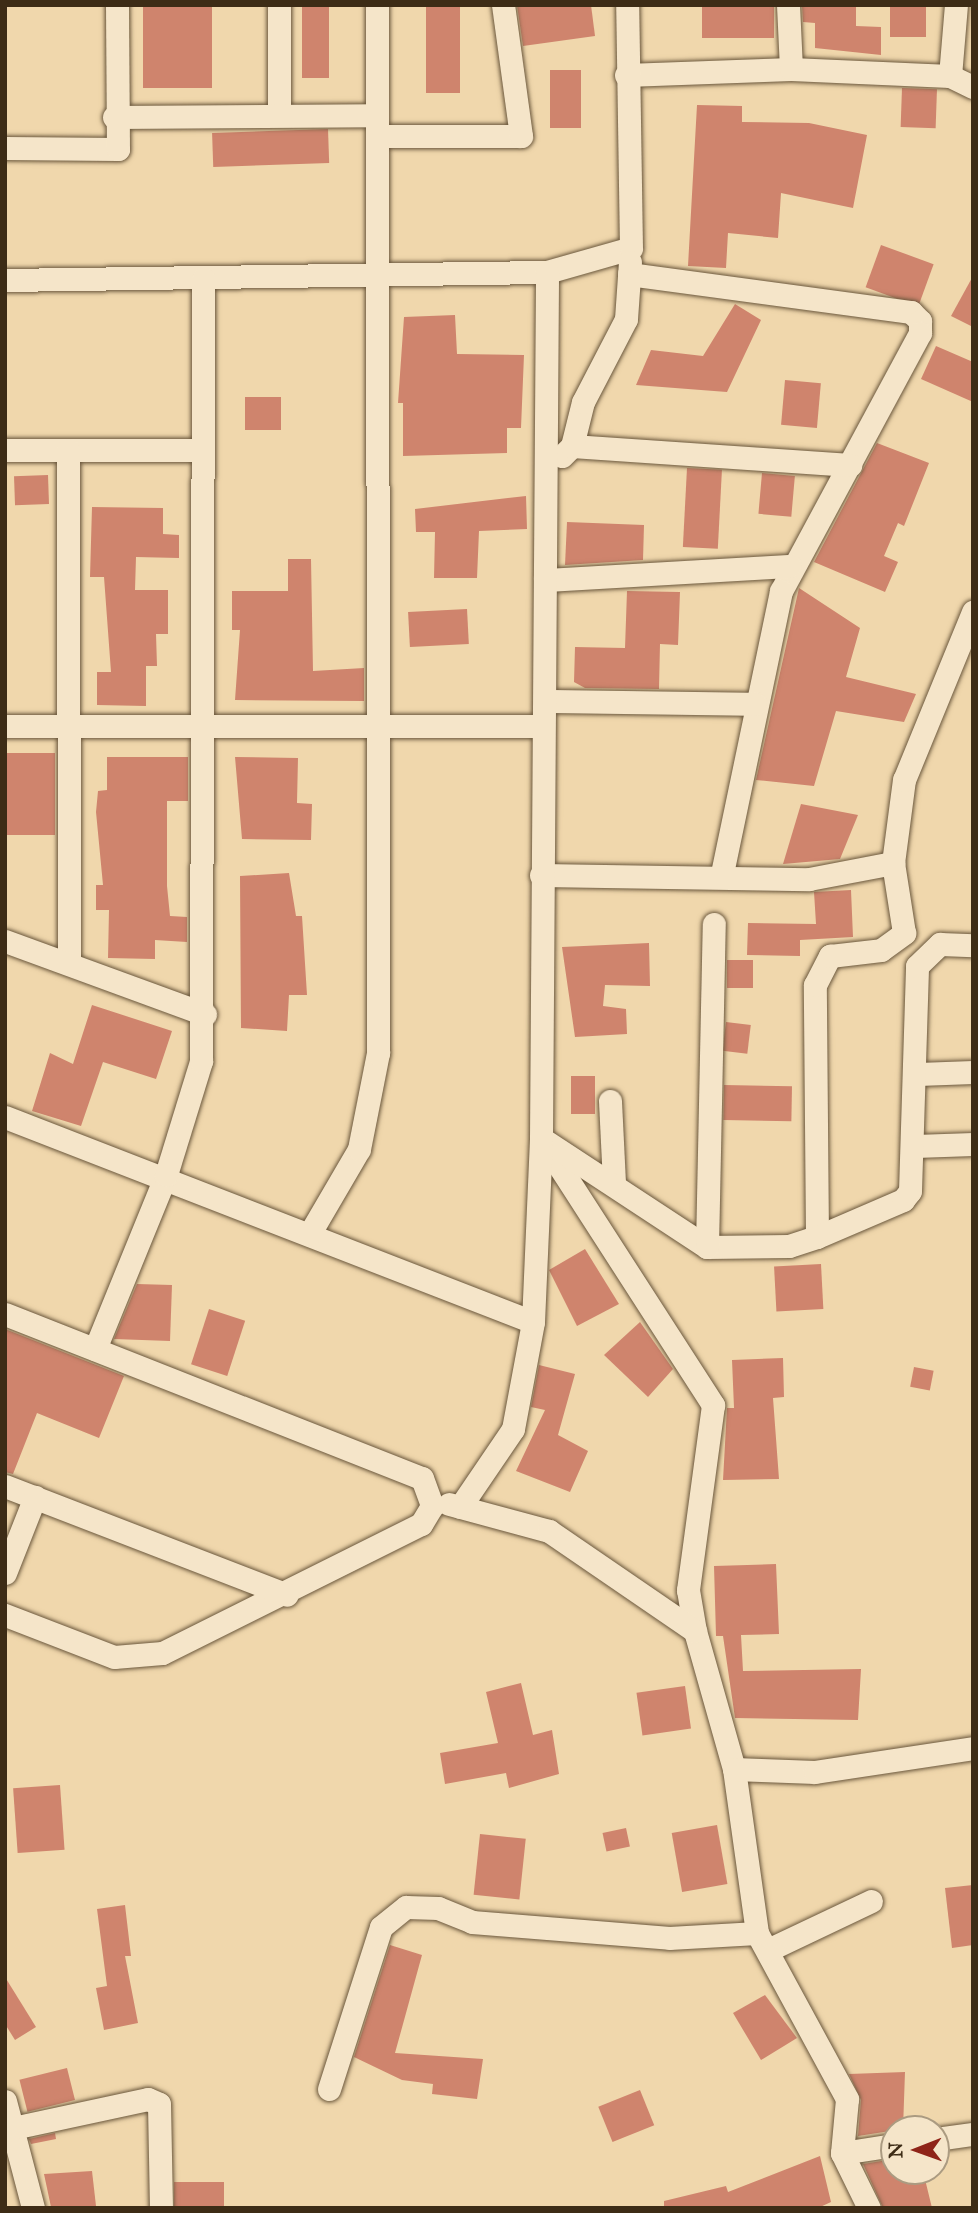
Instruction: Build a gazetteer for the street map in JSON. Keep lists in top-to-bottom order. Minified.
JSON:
{"north":"left"}
